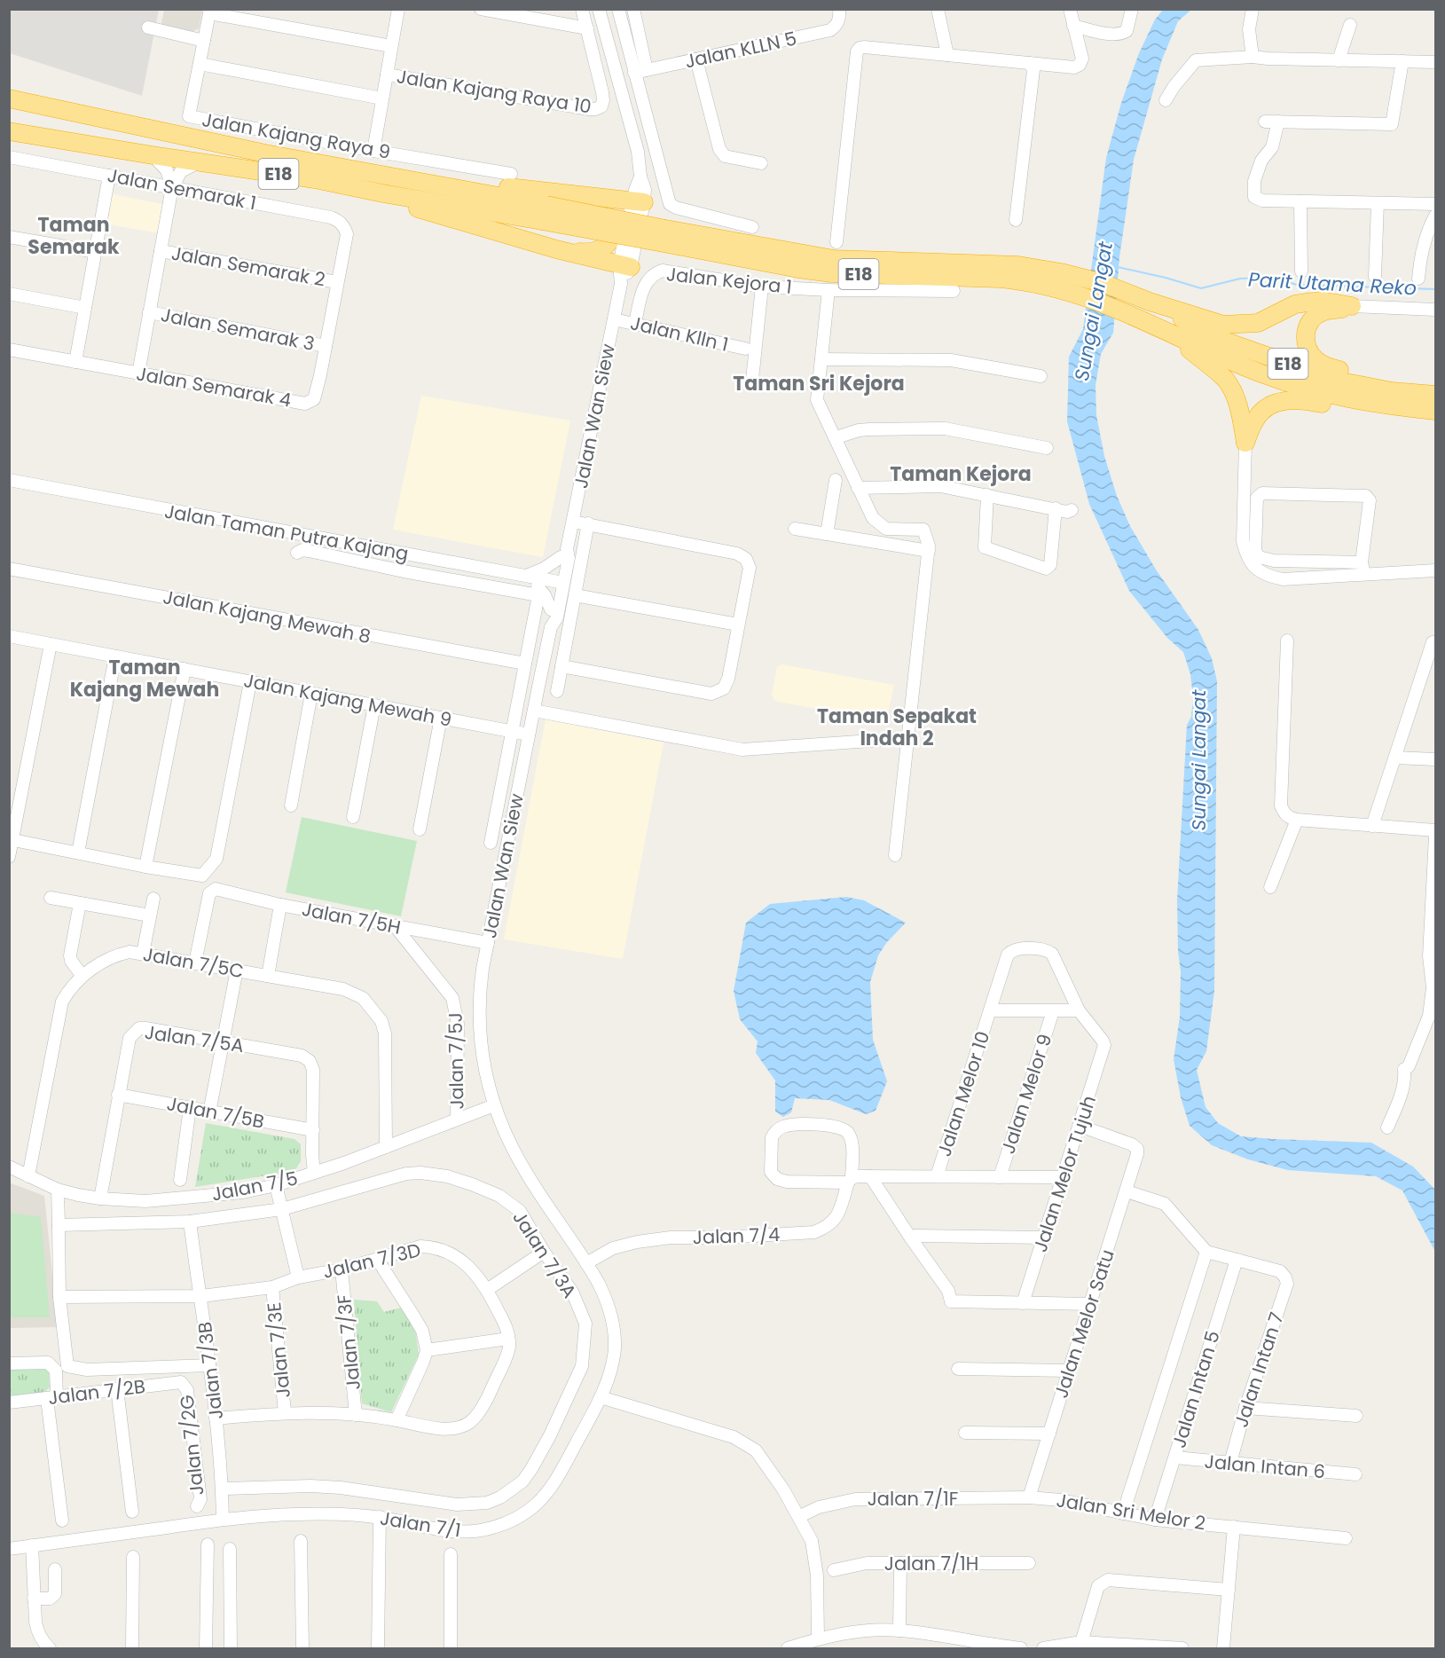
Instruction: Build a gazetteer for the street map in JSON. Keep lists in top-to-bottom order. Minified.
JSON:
{"streets":{"highway":["E18"],"street":["Jalan KLLN 5","Jalan Kajang Raya 10","Jalan Kajang Raya 9","Jalan Semarak 1","Jalan Semarak 2","Jalan Kejora 1","Jalan Semarak 3","Jalan Klln 1","Jalan Semarak 4","Jalan Wan Siew","Jalan Taman Putra Kajang","Jalan Kajang Mewah 8","Jalan Kajang Mewah 9","Jalan 7/5H","Jalan 7/5C","Jalan 7/5A","Jalan 7/5J","Jalan Melor 10","Jalan Melor 9","Jalan 7/5B","Jalan Melor Tujuh","Jalan 7/5","Jalan 7/4","Jalan 7/3A","Jalan 7/3D","Jalan Melor Satu","Jalan 7/3F","Jalan 7/3E","Jalan Intan 7","Jalan 7/3B","Jalan Intan 5","Jalan 7/2B","Jalan 7/2G","Jalan Intan 6","Jalan 7/1F","Jalan Sri Melor 2","Jalan 7/1","Jalan 7/1H"]},"crossings":[["Jalan Semarak 1","Jalan Semarak 4"],["Jalan Semarak 2","Jalan Semarak 4"],["Jalan Kejora 1","Jalan Klln 1"],["Jalan Semarak 3","Jalan Semarak 4"],["Jalan Klln 1","Jalan Wan Siew"],["Jalan Wan Siew","Jalan Taman Putra Kajang"],["Jalan Wan Siew","Jalan Kajang Mewah 9"],["Jalan Wan Siew","Jalan 7/5H"],["Jalan Wan Siew","Jalan 7/5"],["Jalan Wan Siew","Jalan 7/1"],["Jalan 7/5H","Jalan 7/5C"],["Jalan 7/5H","Jalan 7/5J"],["Jalan 7/5C","Jalan 7/5"],["Jalan 7/5A","Jalan 7/5B"],["Jalan 7/5A","Jalan 7/5"],["Jalan 7/5J","Jalan 7/5"],["Jalan Melor 10","Jalan Melor Tujuh"],["Jalan Melor Tujuh","Jalan Melor Satu"],["Jalan 7/5","Jalan 7/1"],["Jalan 7/4","Jalan 7/1"],["Jalan 7/3A","Jalan 7/3B"],["Jalan 7/3D","Jalan 7/3F"],["Jalan 7/3D","Jalan 7/3E"],["Jalan 7/3D","Jalan 7/3B"],["Jalan Melor Satu","Jalan 7/1F"],["Jalan Melor Satu","Jalan Sri Melor 2"],["Jalan Intan 7","Jalan Intan 5"],["Jalan Intan 7","Jalan Intan 6"],["Jalan 7/3B","Jalan 7/1"],["Jalan Intan 5","Jalan Intan 6"],["Jalan Intan 5","Jalan Sri Melor 2"],["Jalan 7/2B","Jalan 7/2G"],["Jalan 7/1F","Jalan Sri Melor 2"]],"districts":["Taman Semarak","Taman Sri Kejora","Taman Kejora","Taman Kajang Mewah","Taman Sepakat Indah 2"],"water":["Parit Utama Reko","Sungai Langat"]}
